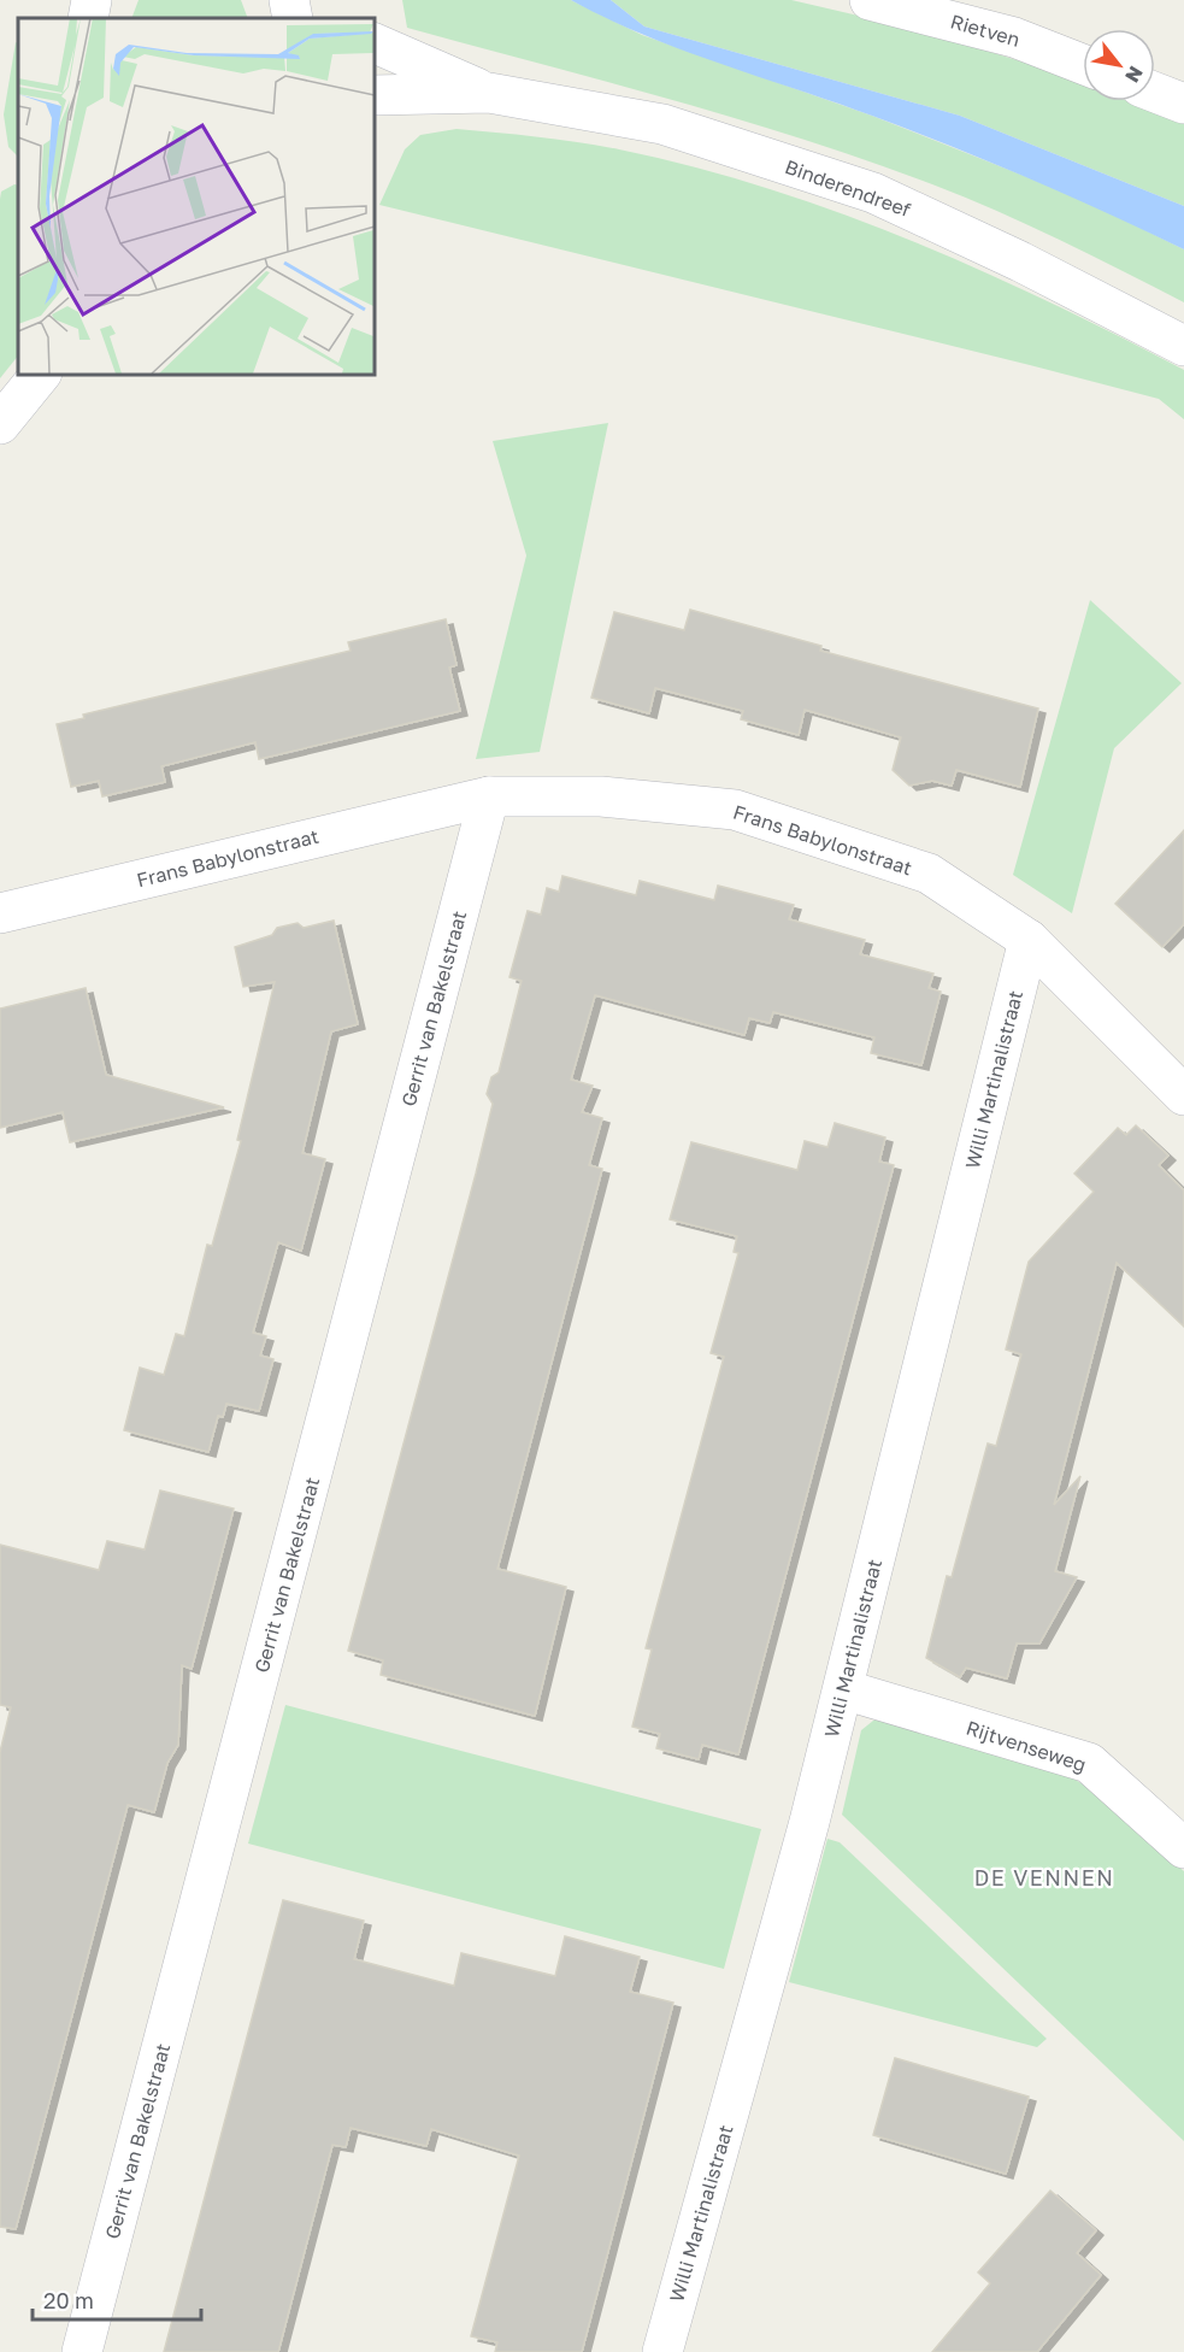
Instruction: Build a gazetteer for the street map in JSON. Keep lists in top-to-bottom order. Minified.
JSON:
{"streets":{"street":["Rietven","Binderendreef","Frans Babylonstraat","Gerrit van Bakelstraat","Willi Martinalistraat","Rijtvenseweg"]},"crossings":[["Frans Babylonstraat","Gerrit van Bakelstraat"],["Frans Babylonstraat","Willi Martinalistraat"],["Willi Martinalistraat","Rijtvenseweg"]],"districts":["DE VENNEN"],"scale_bar":"20 m","north":"bottom right"}
